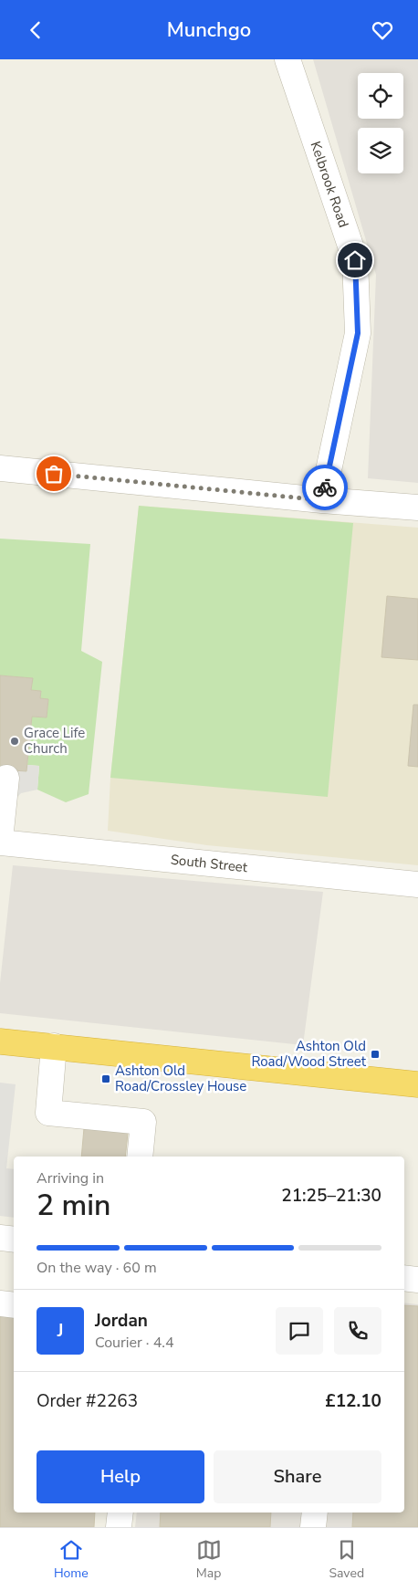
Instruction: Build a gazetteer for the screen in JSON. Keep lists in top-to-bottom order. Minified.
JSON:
{"streets":{"street":["Kelbrook Road","South Street"]},"places":{"other":["Grace Life Church"],"transit":["Ashton Old Road/Wood Street","Ashton Old Road/Crossley House"]},"page":{"header":"Munchgo","heading":["2 min","Arriving in","21:25–21:30"],"panel":["Jordan","Courier · 4.4","Order #2263","£12.10"],"bar":"On the way · 60 m","round":"J","buttons":["Help","Share"],"tabs":["Home","Map","Saved"]}}
